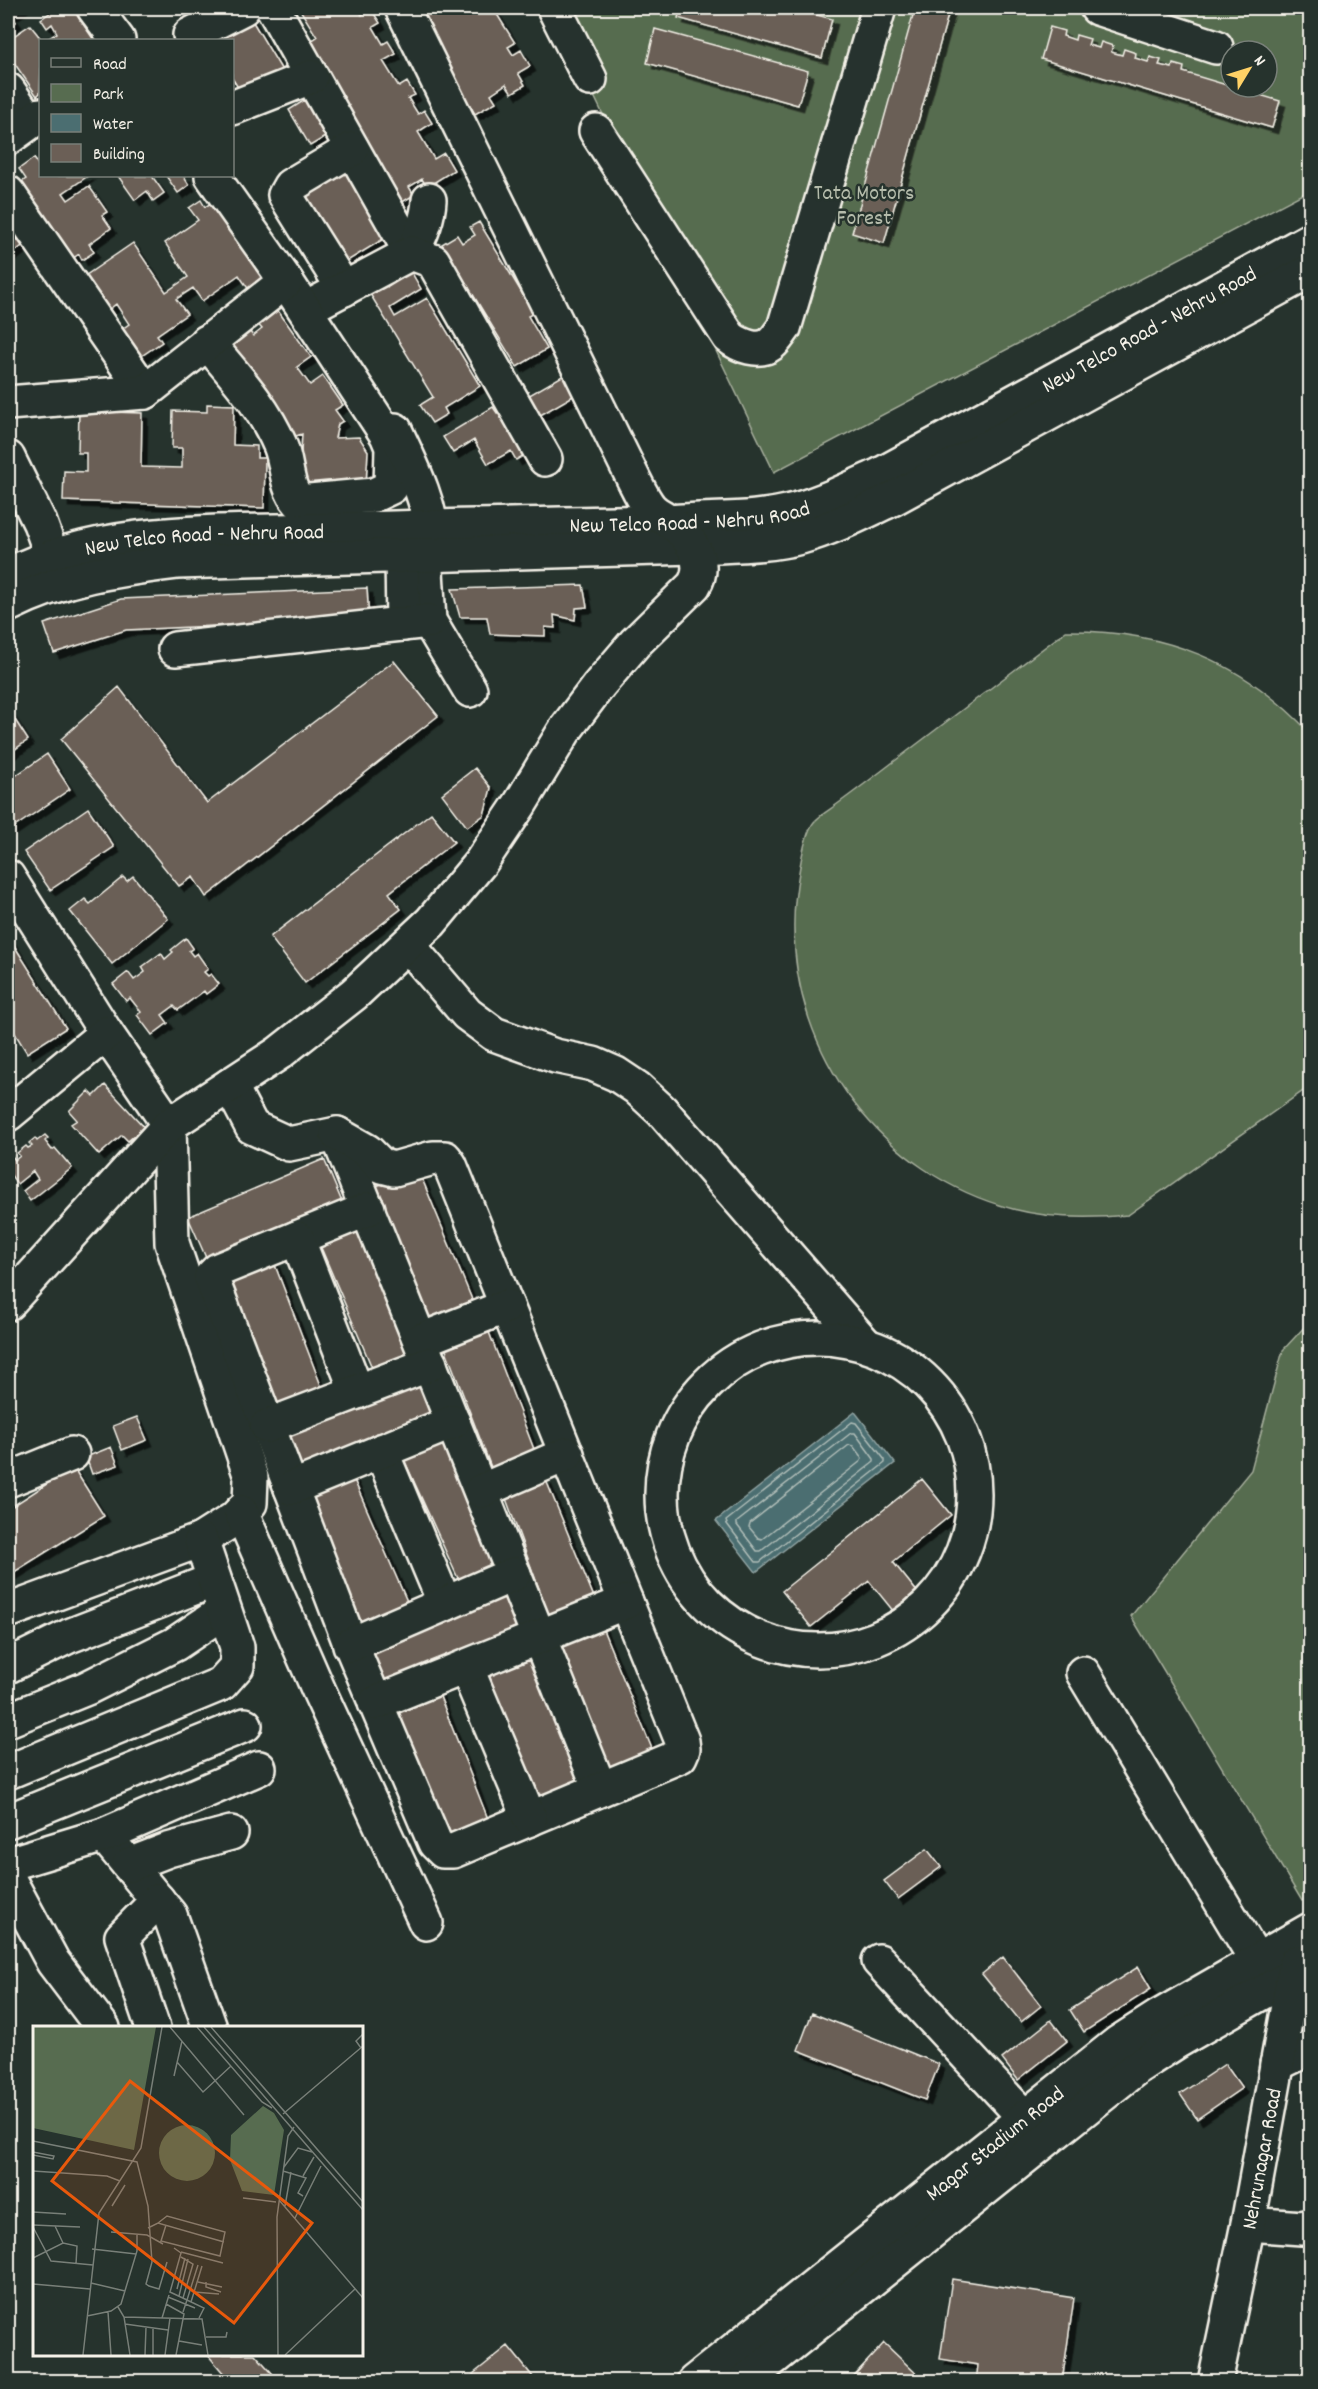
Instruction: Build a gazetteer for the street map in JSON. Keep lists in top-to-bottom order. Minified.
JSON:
{"streets":{"street":["New Telco Road - Nehru Road","Magar Stadium Road","Nehrunagar Road"]},"crossings":[["Magar Stadium Road","Nehrunagar Road"]],"parks":["Tata Motors Forest"],"legend":["Road","Park","Water","Building"],"north":"top right"}
